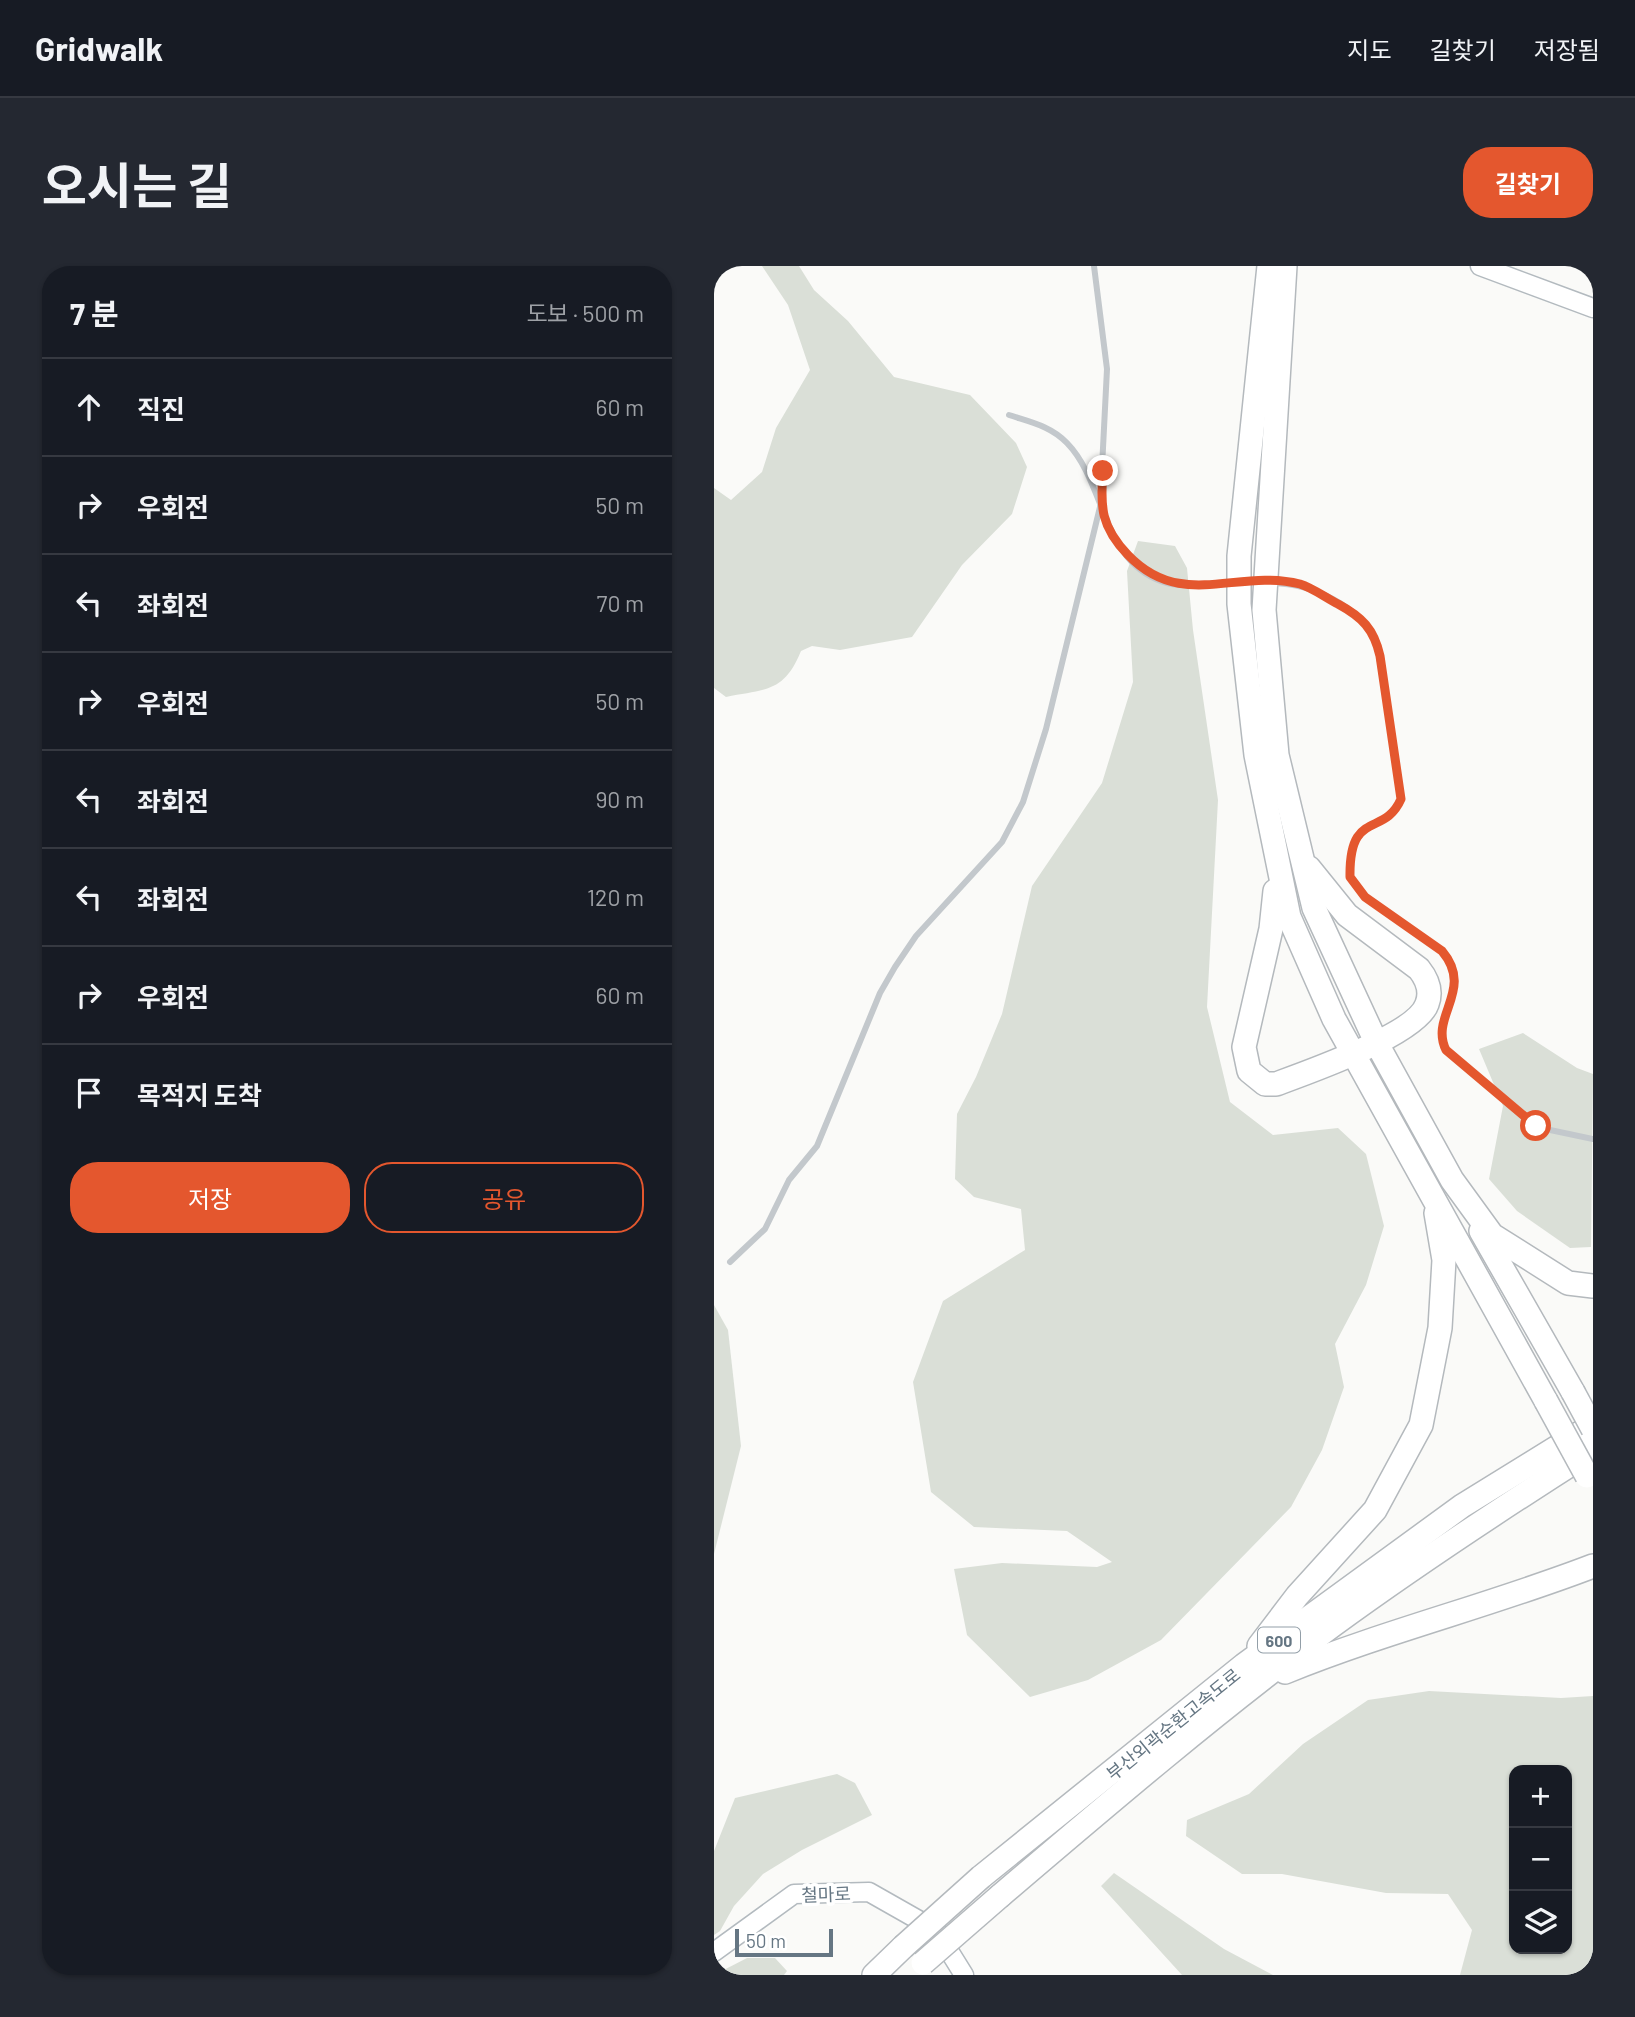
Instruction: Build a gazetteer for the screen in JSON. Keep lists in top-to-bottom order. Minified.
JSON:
{"streets":{"highway":["600","부산외곽순환고속도로"],"main road":["철마로"]},"scale_bar":"50 m","page":{"header":"Gridwalk","nav":["지도","길찾기","저장됨"],"title":"오시는 길","buttons":["길찾기",["저장","공유"]],"heading":["7 분","도보 · 500 m"],"list":[["직진","60 m"],["우회전","50 m"],["좌회전","70 m"],["우회전","50 m"],["좌회전","90 m"],["좌회전","120 m"],["우회전","60 m"],"목적지 도착"],"map_buttons":["+","−"],"scale":"50 m"}}
